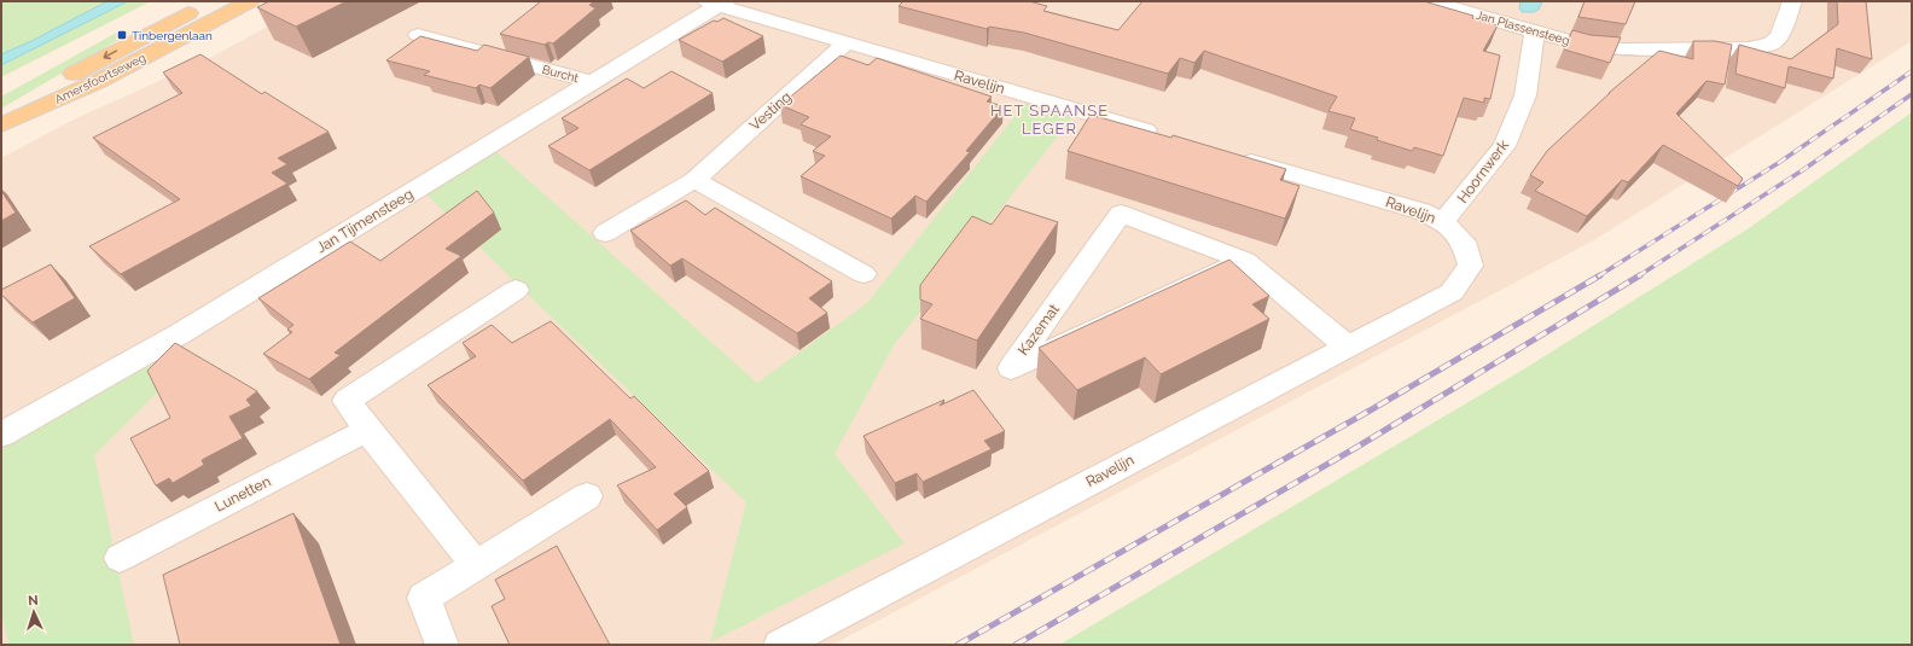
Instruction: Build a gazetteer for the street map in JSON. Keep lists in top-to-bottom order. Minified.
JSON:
{"streets":{"main road":["Amersfoortseweg"],"street":["Jan Plassensteeg","Burcht","Ravelijn","Vesting","Hoornwerk","Jan Tijmensteeg","Kazemat","Lunetten"]},"crossings":[["Jan Plassensteeg","Hoornwerk"],["Burcht","Jan Tijmensteeg"],["Ravelijn","Vesting"],["Ravelijn","Hoornwerk"],["Ravelijn","Jan Tijmensteeg"],["Ravelijn","Kazemat"]],"districts":["HET SPAANSE LEGER"],"places":{"transit":["Tinbergenlaan"]},"north":"top"}
